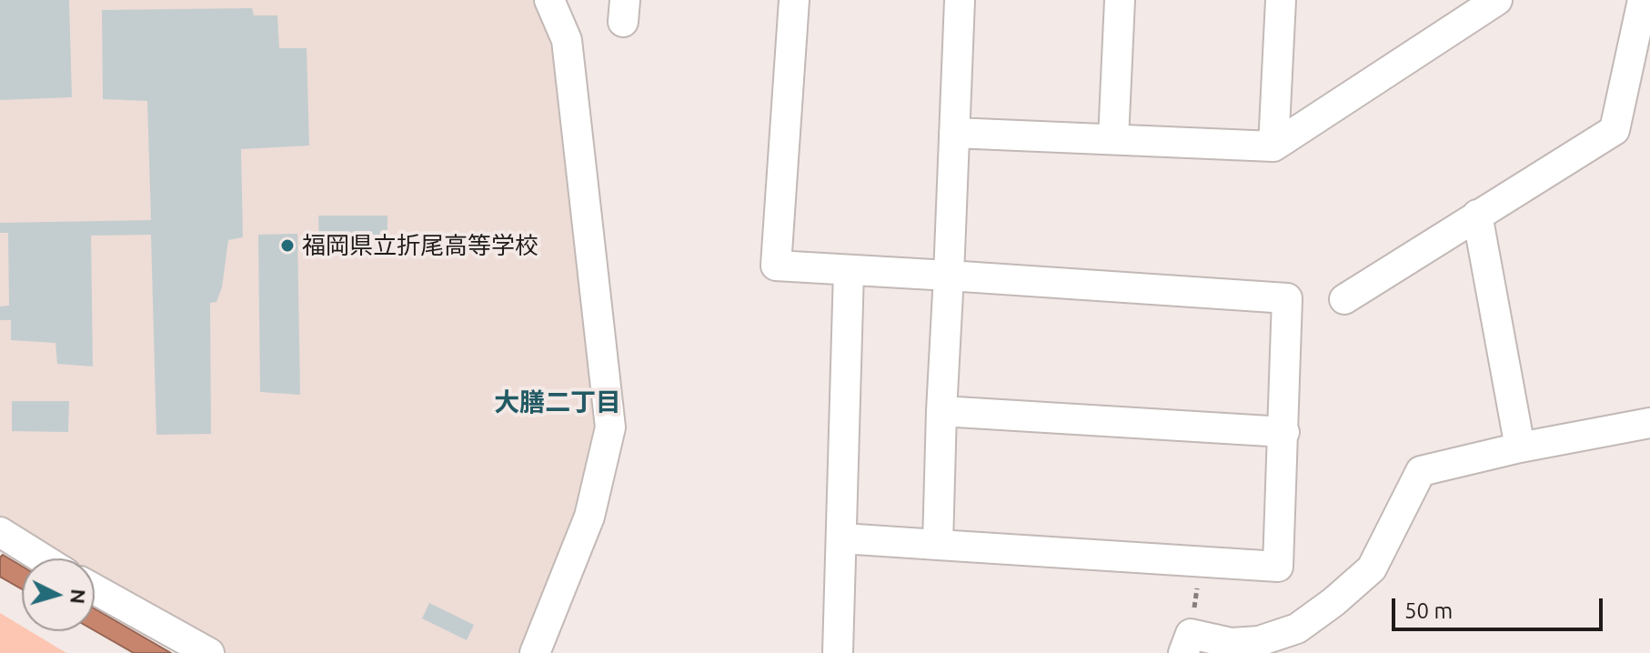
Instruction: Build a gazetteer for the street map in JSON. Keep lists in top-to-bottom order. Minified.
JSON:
{"districts":["大膳二丁目"],"places":["福岡県立折尾高等学校"],"scale_bar":"50 m","north":"right"}
